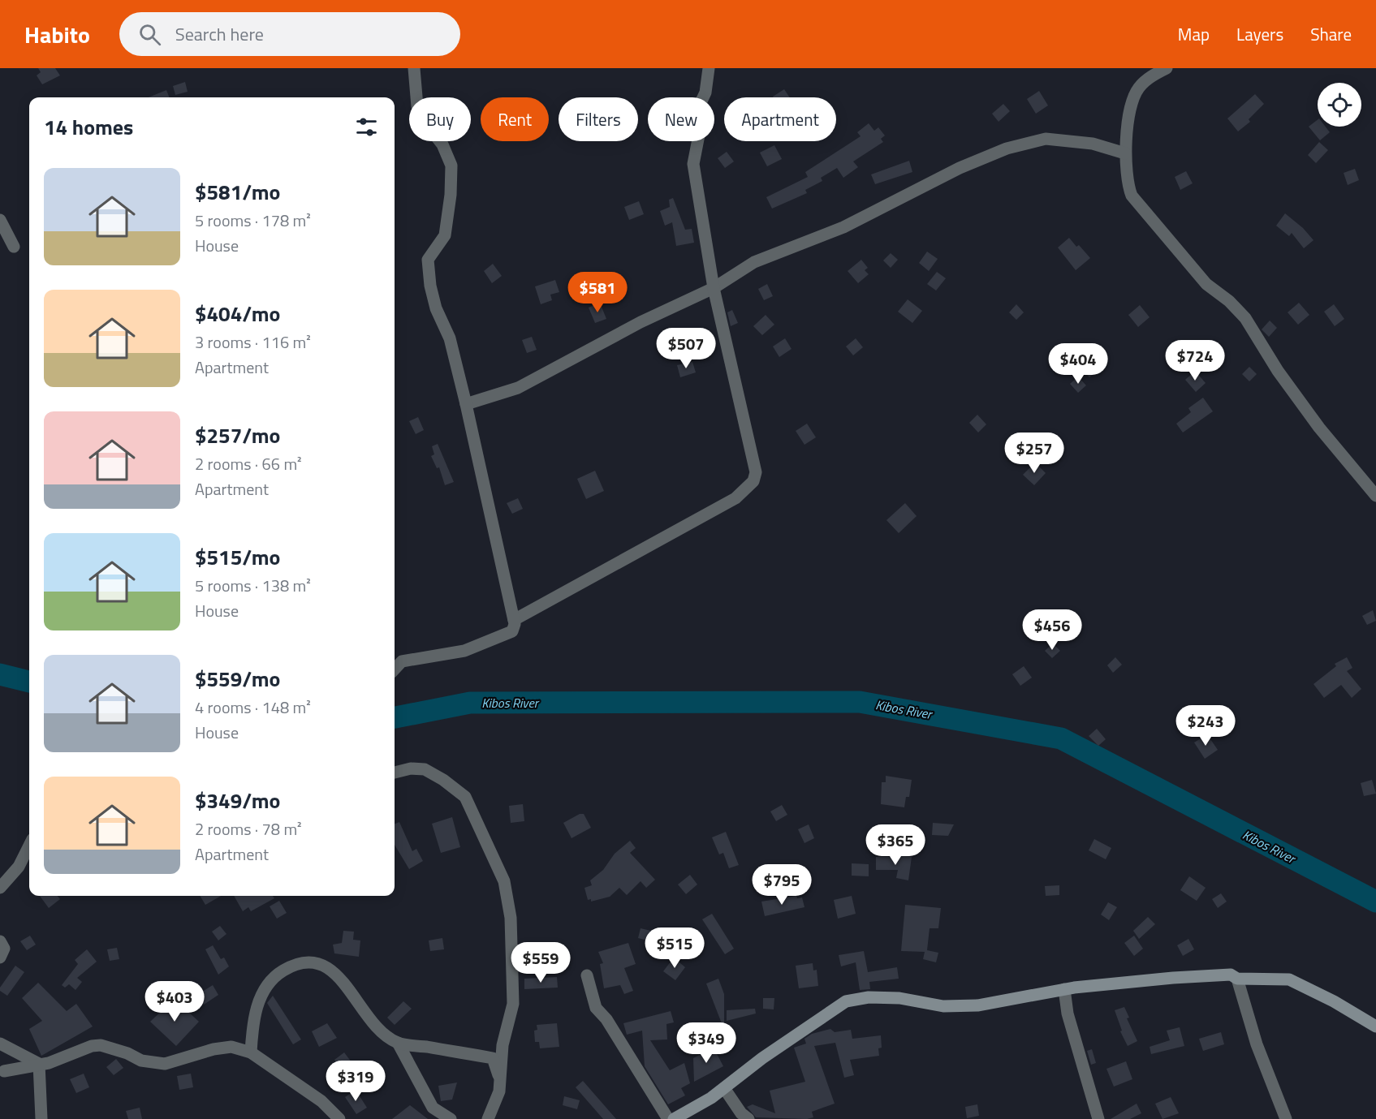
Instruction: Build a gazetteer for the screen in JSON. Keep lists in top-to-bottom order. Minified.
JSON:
{"water":["Kibos River"],"page":{"header":"Habito","search":"Search here","nav":["Map","Layers","Share"],"chip":["Buy","Rent","Filters","New","Apartment"],"heading":"14 homes","list":[{"name":"$581/mo","note":"5 rooms · 178 m² · House"},{"name":"$404/mo","note":"3 rooms · 116 m² · Apartment"},{"name":"$257/mo","note":"2 rooms · 66 m² · Apartment"},{"name":"$515/mo","note":"5 rooms · 138 m² · House"},{"name":"$559/mo","note":"4 rooms · 148 m² · House"},{"name":"$349/mo","note":"2 rooms · 78 m² · Apartment"}],"price":["$581","$507","$724","$404","$257","$456","$243","$365","$795","$515","$559","$403","$349","$319"]}}
